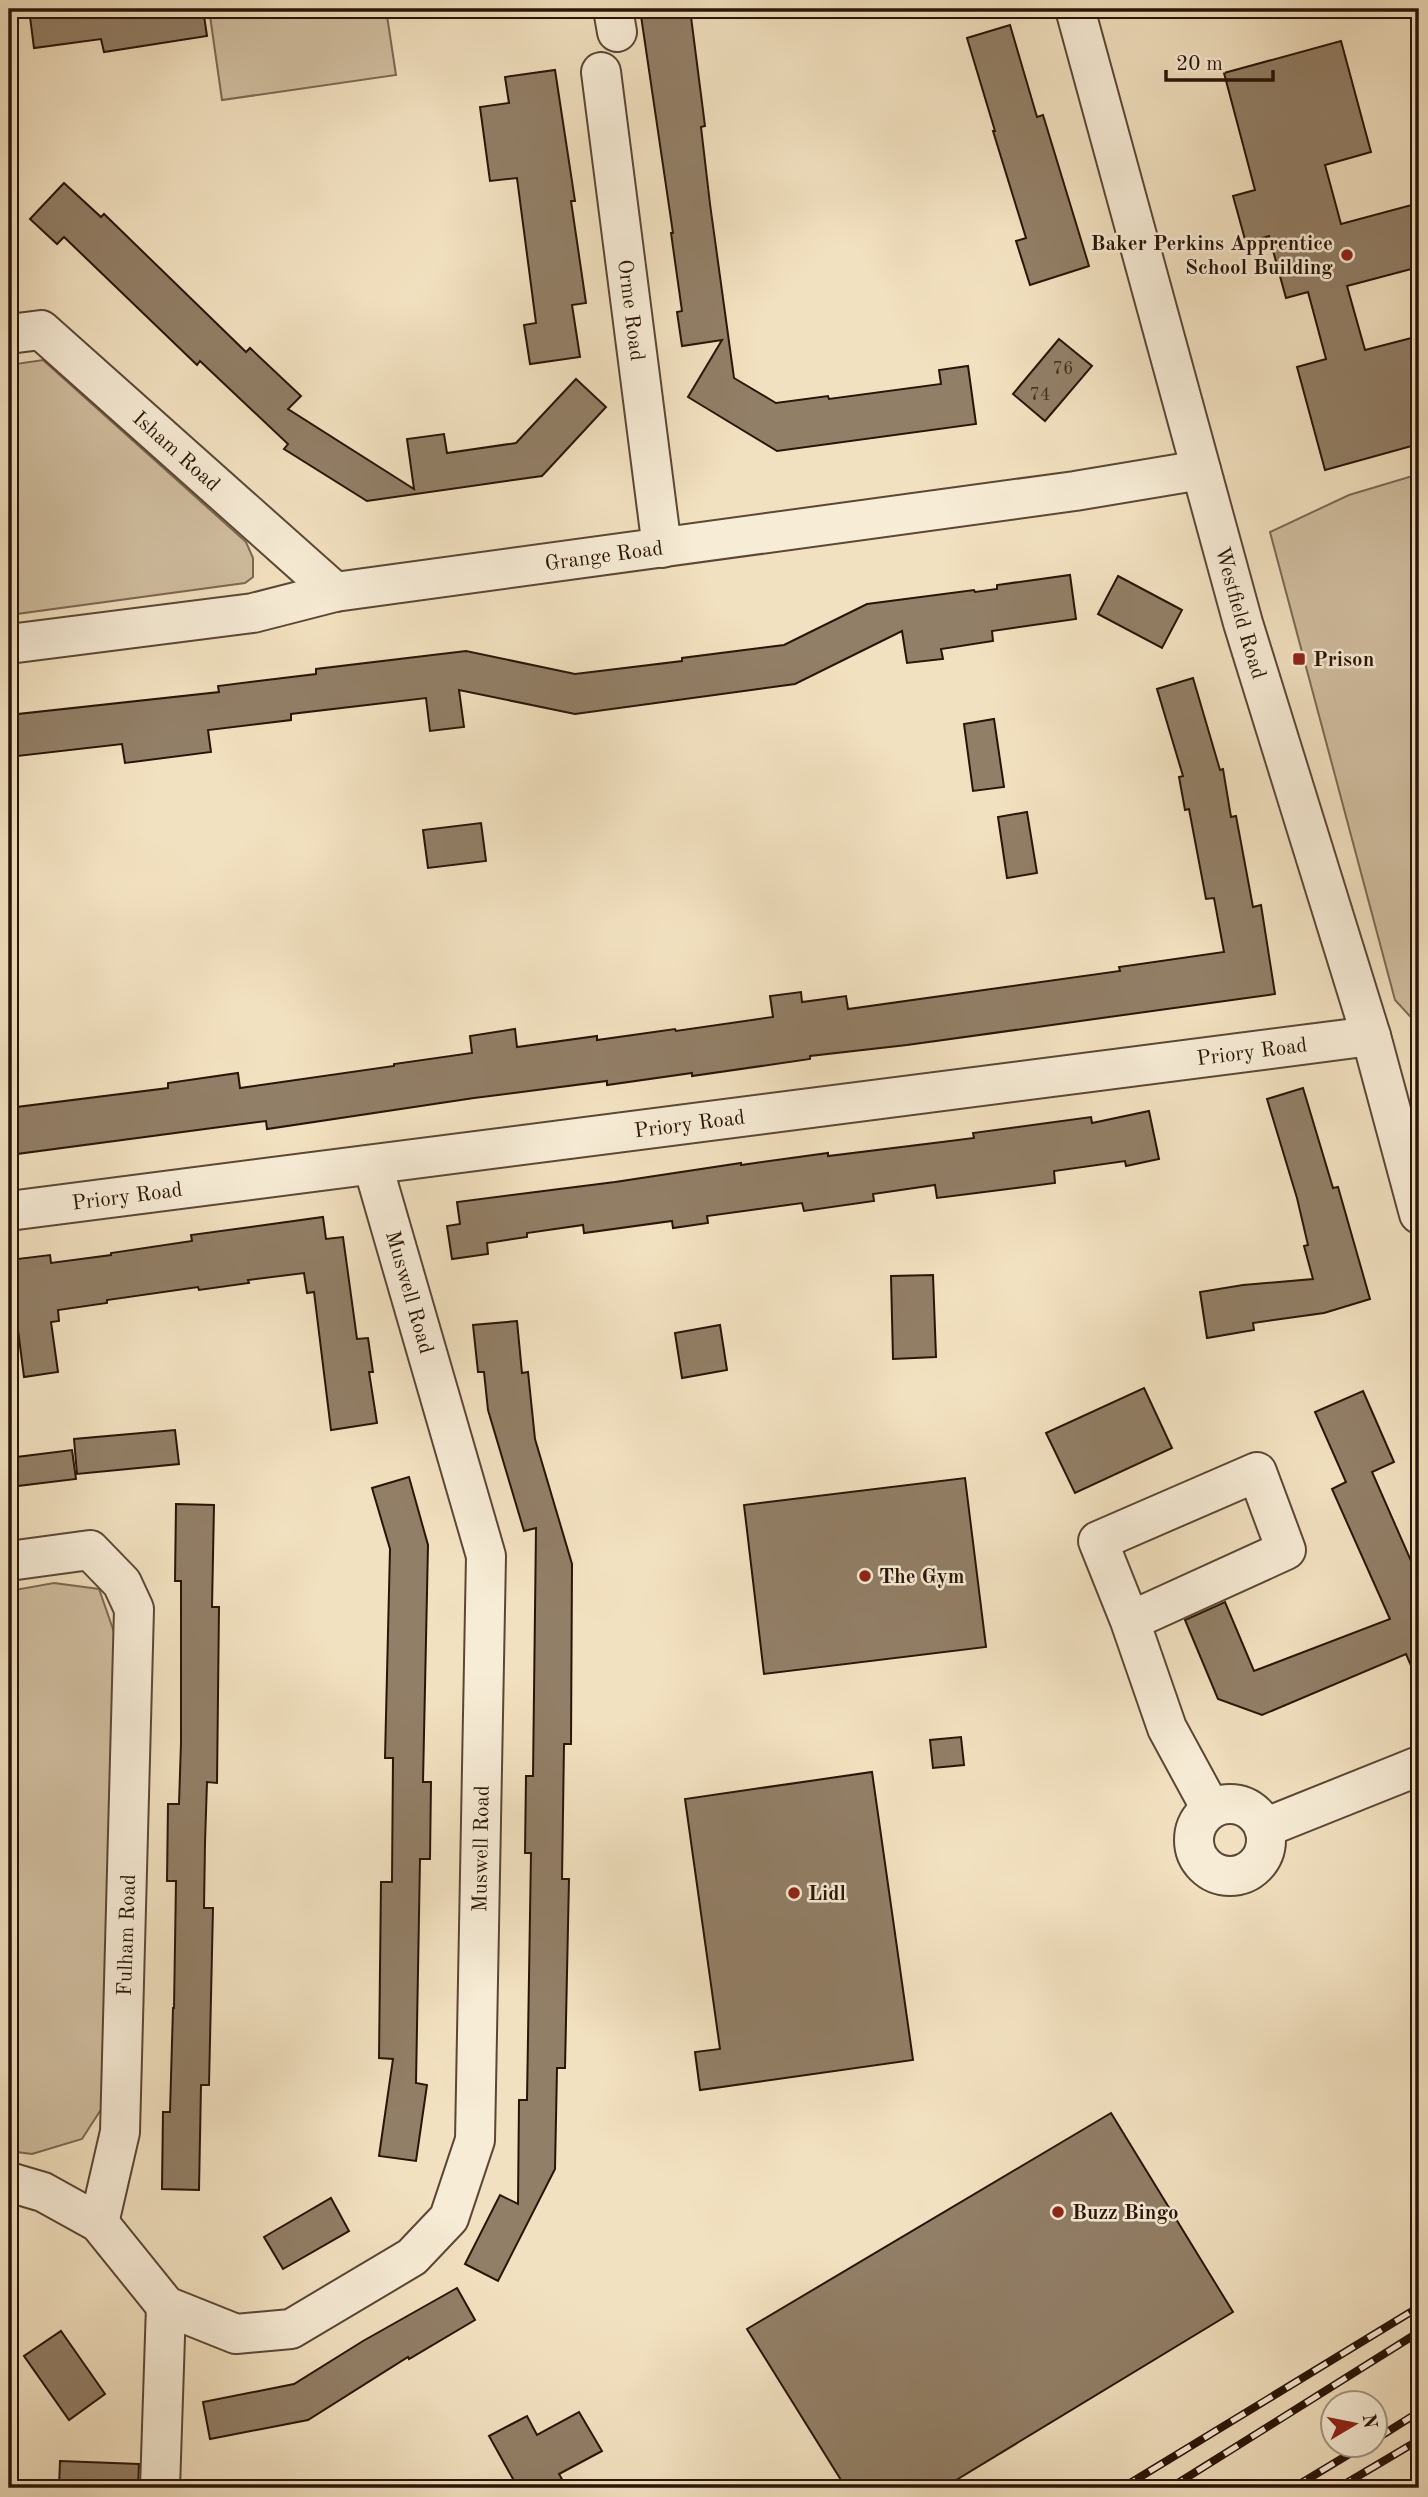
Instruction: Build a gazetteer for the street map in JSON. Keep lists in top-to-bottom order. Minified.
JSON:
{"streets":{"street":["Orme Road","Isham Road","Grange Road","Westfield Road","Priory Road","Muswell Road","Fulham Road"]},"crossings":[["Orme Road","Grange Road"],["Isham Road","Grange Road"],["Grange Road","Westfield Road"],["Westfield Road","Priory Road"],["Priory Road","Muswell Road"]],"places":{"other":["Baker Perkins Apprentice School Building","The Gym","Lidl","Buzz Bingo"],"transit":["Prison"]},"house_numbers":["76","74"],"scale_bar":"20 m","north":"right"}
